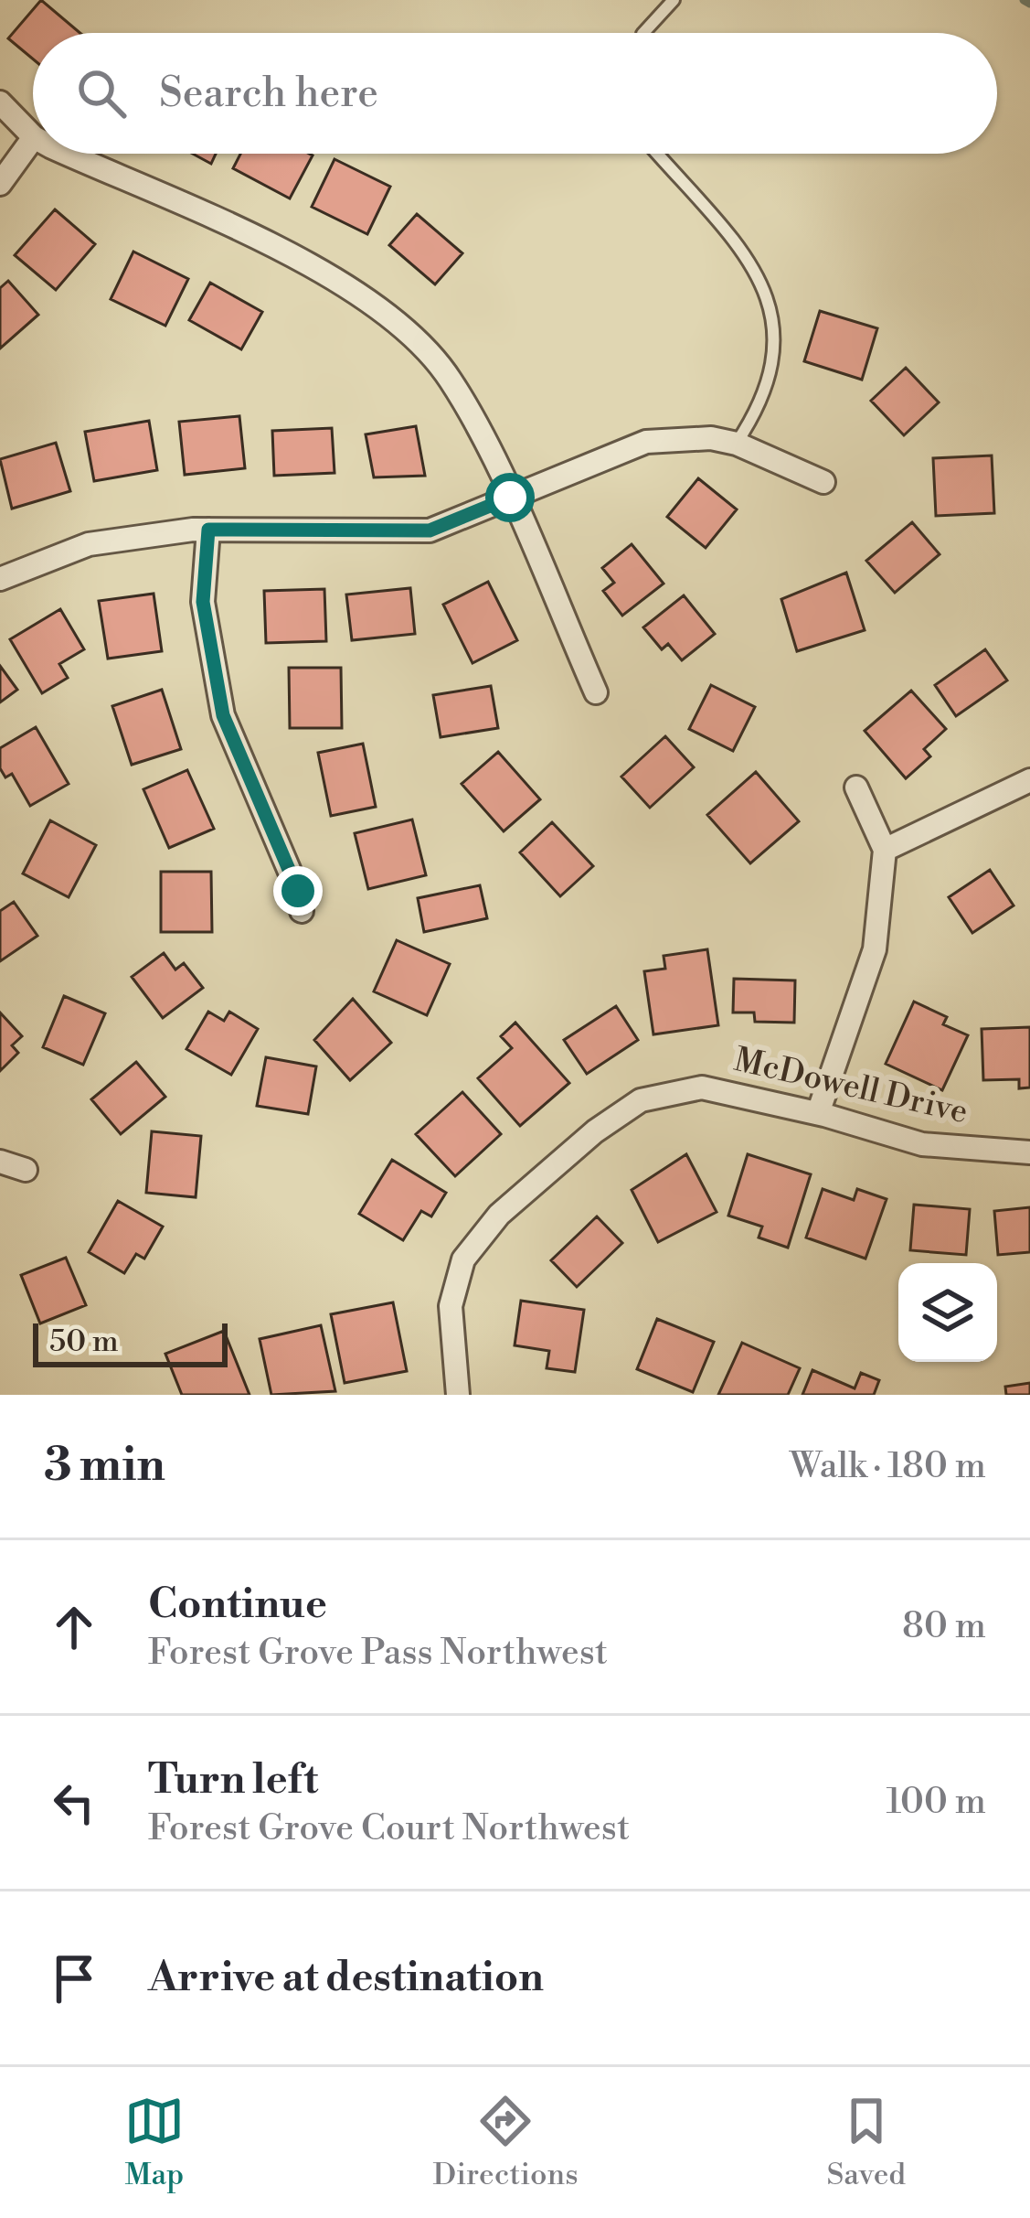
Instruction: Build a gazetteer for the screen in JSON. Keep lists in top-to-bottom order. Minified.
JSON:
{"streets":{"street":["McDowell Drive"]},"scale_bar":"50 m","page":{"search":"Search here","scale":"50 m","heading":["3 min","Walk · 180 m"],"list":[["Continue","Forest Grove Pass Northwest","80 m"],["Turn left","Forest Grove Court Northwest","100 m"],"Arrive at destination"],"nav":["Map","Directions","Saved"]}}
